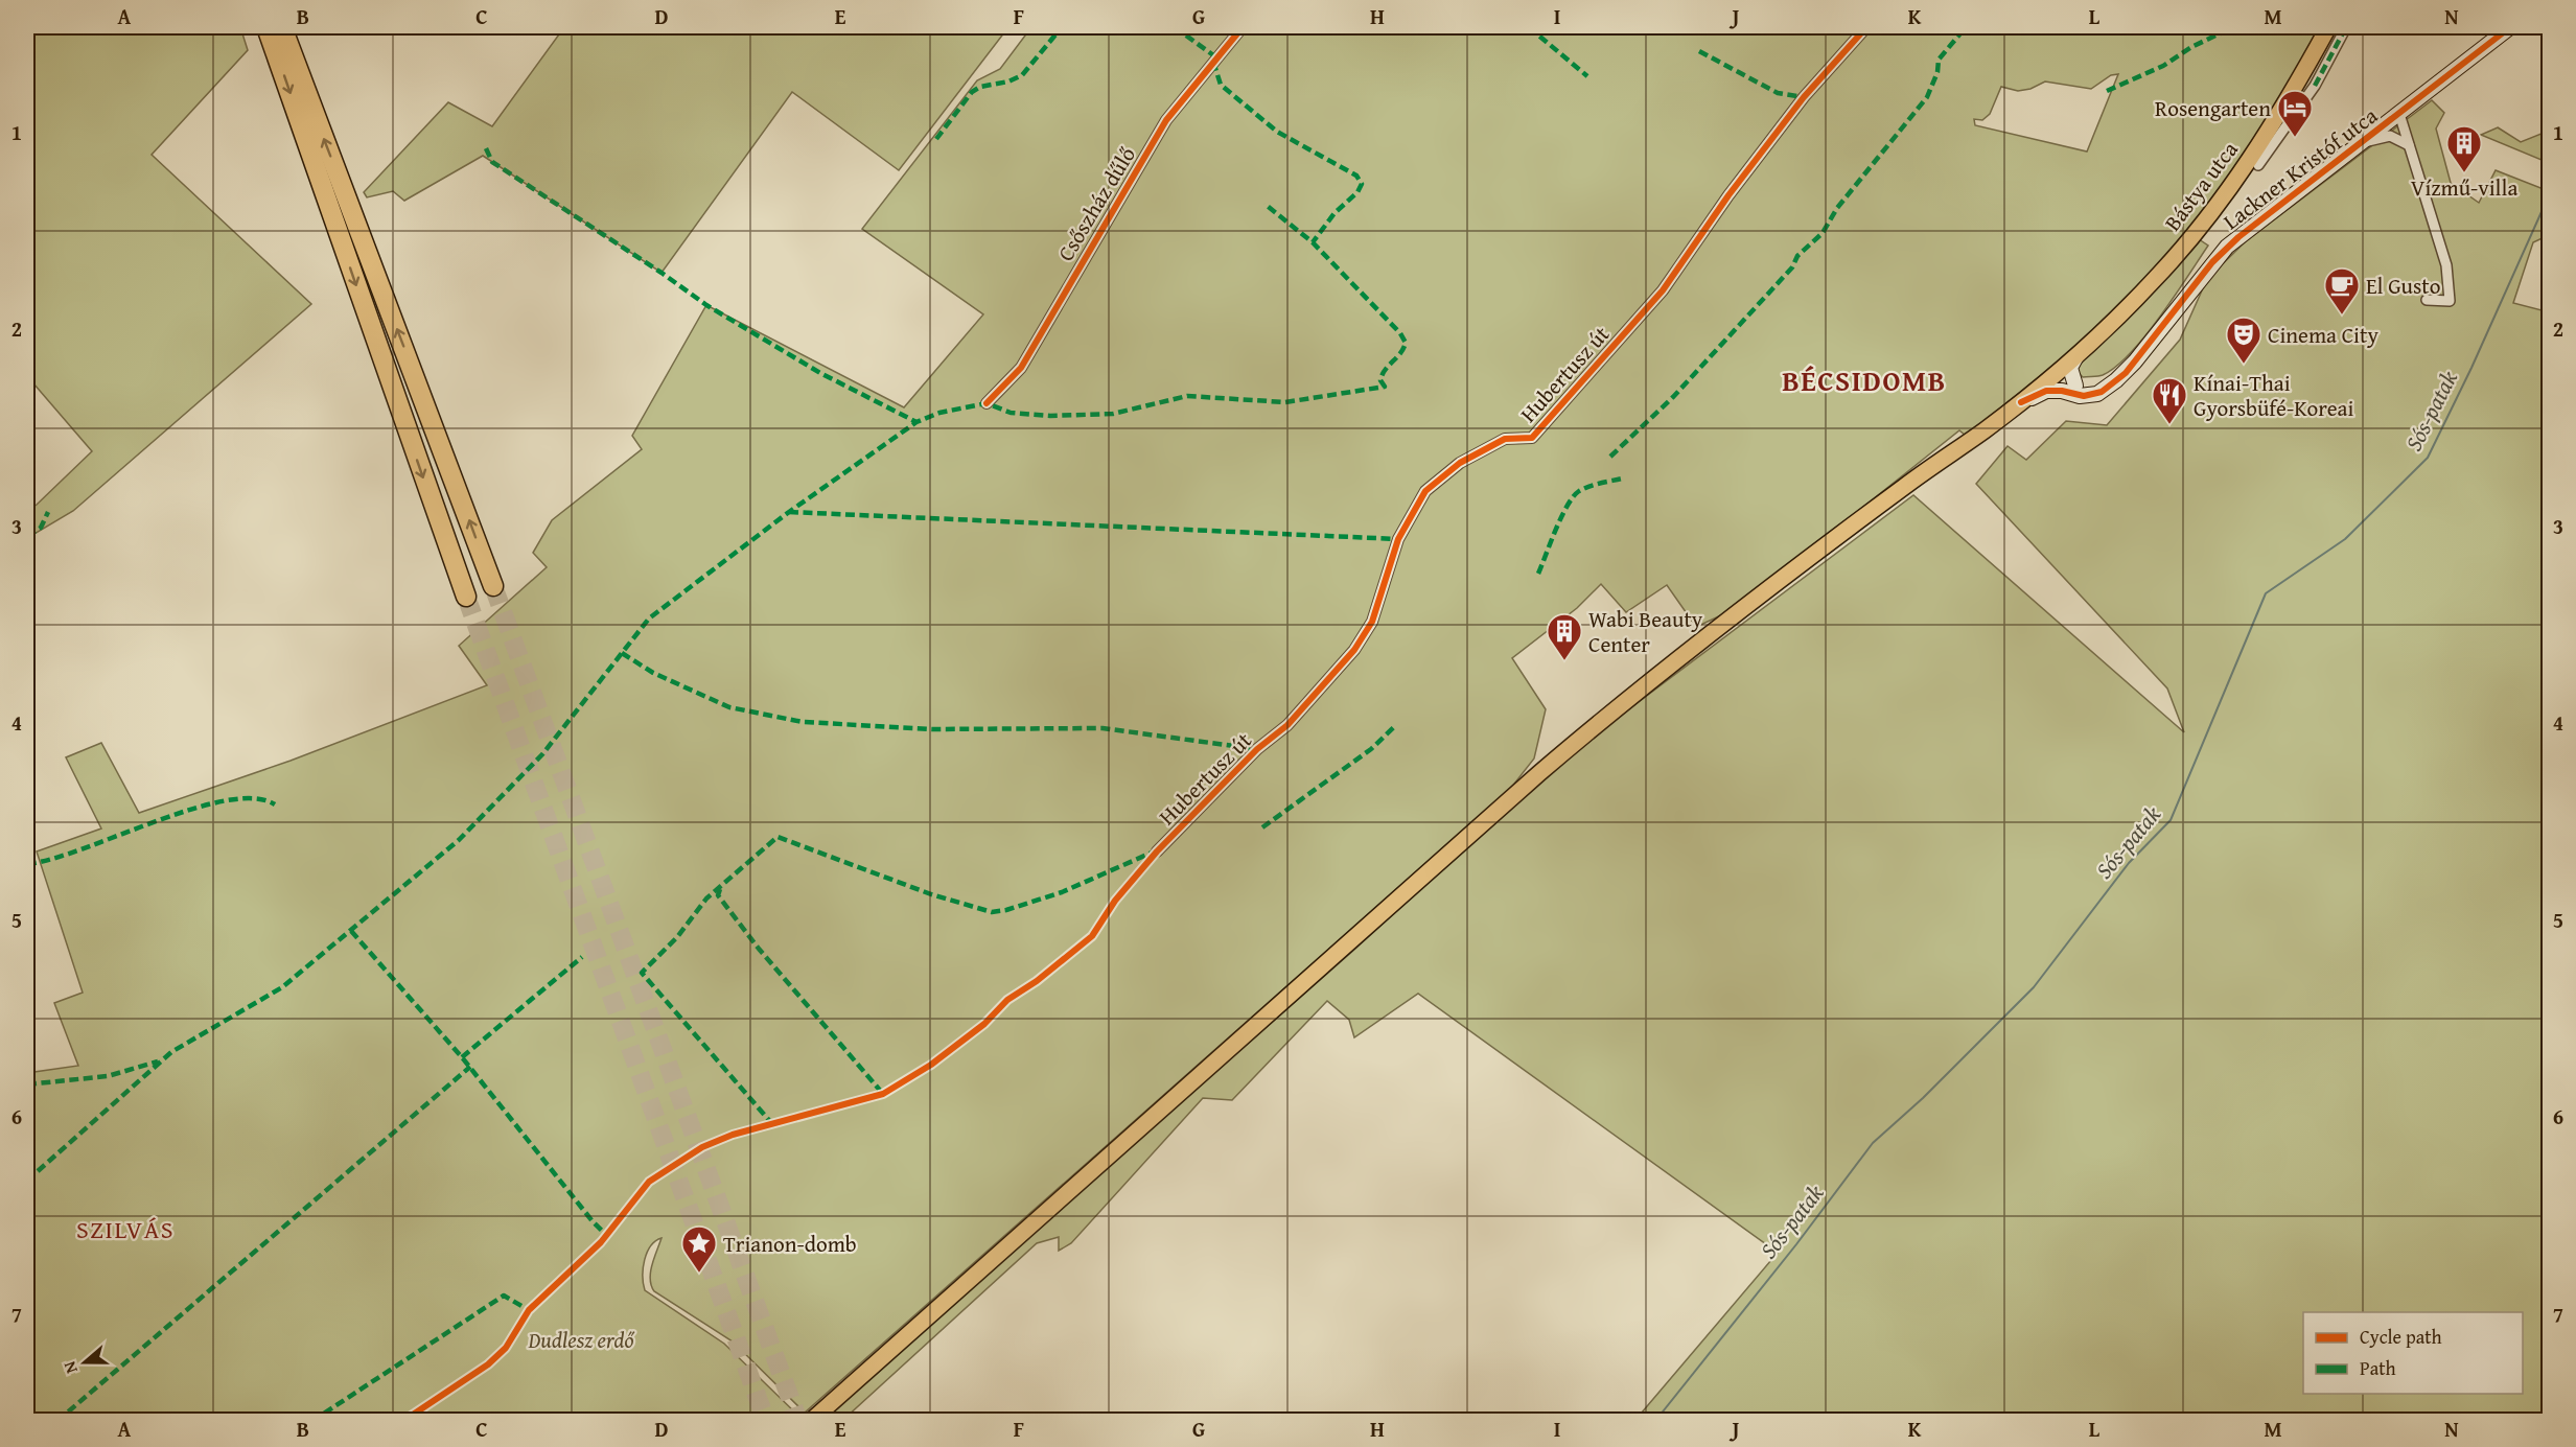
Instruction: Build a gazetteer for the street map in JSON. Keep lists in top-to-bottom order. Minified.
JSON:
{"streets":{"main road":["Bástya utca"],"street":["Lackner Kristóf utca","Csőszház dűlő","Hubertusz út"]},"crossings":[["Lackner Kristóf utca","Bástya utca"]],"districts":["BÉCSIDOMB","SZILVÁS"],"water":["Sós-patak"],"parks":["Dudlesz erdő"],"places":{"hotel":["Rosengarten"],"building":["Vízmű-villa","Wabi Beauty Center"],"cafe":["El Gusto"],"theatre":["Cinema City"],"restaurant":["Kínai-Thai Gyorsbüfé-Koreai"],"place":["Trianon-domb"]},"legend":["Cycle path","Path"],"north":"left","grid":{"columns":["A","B","C","D","E","F","G","H","I","J","K","L","M","N"],"rows":["1","2","3","4","5","6","7"]}}
